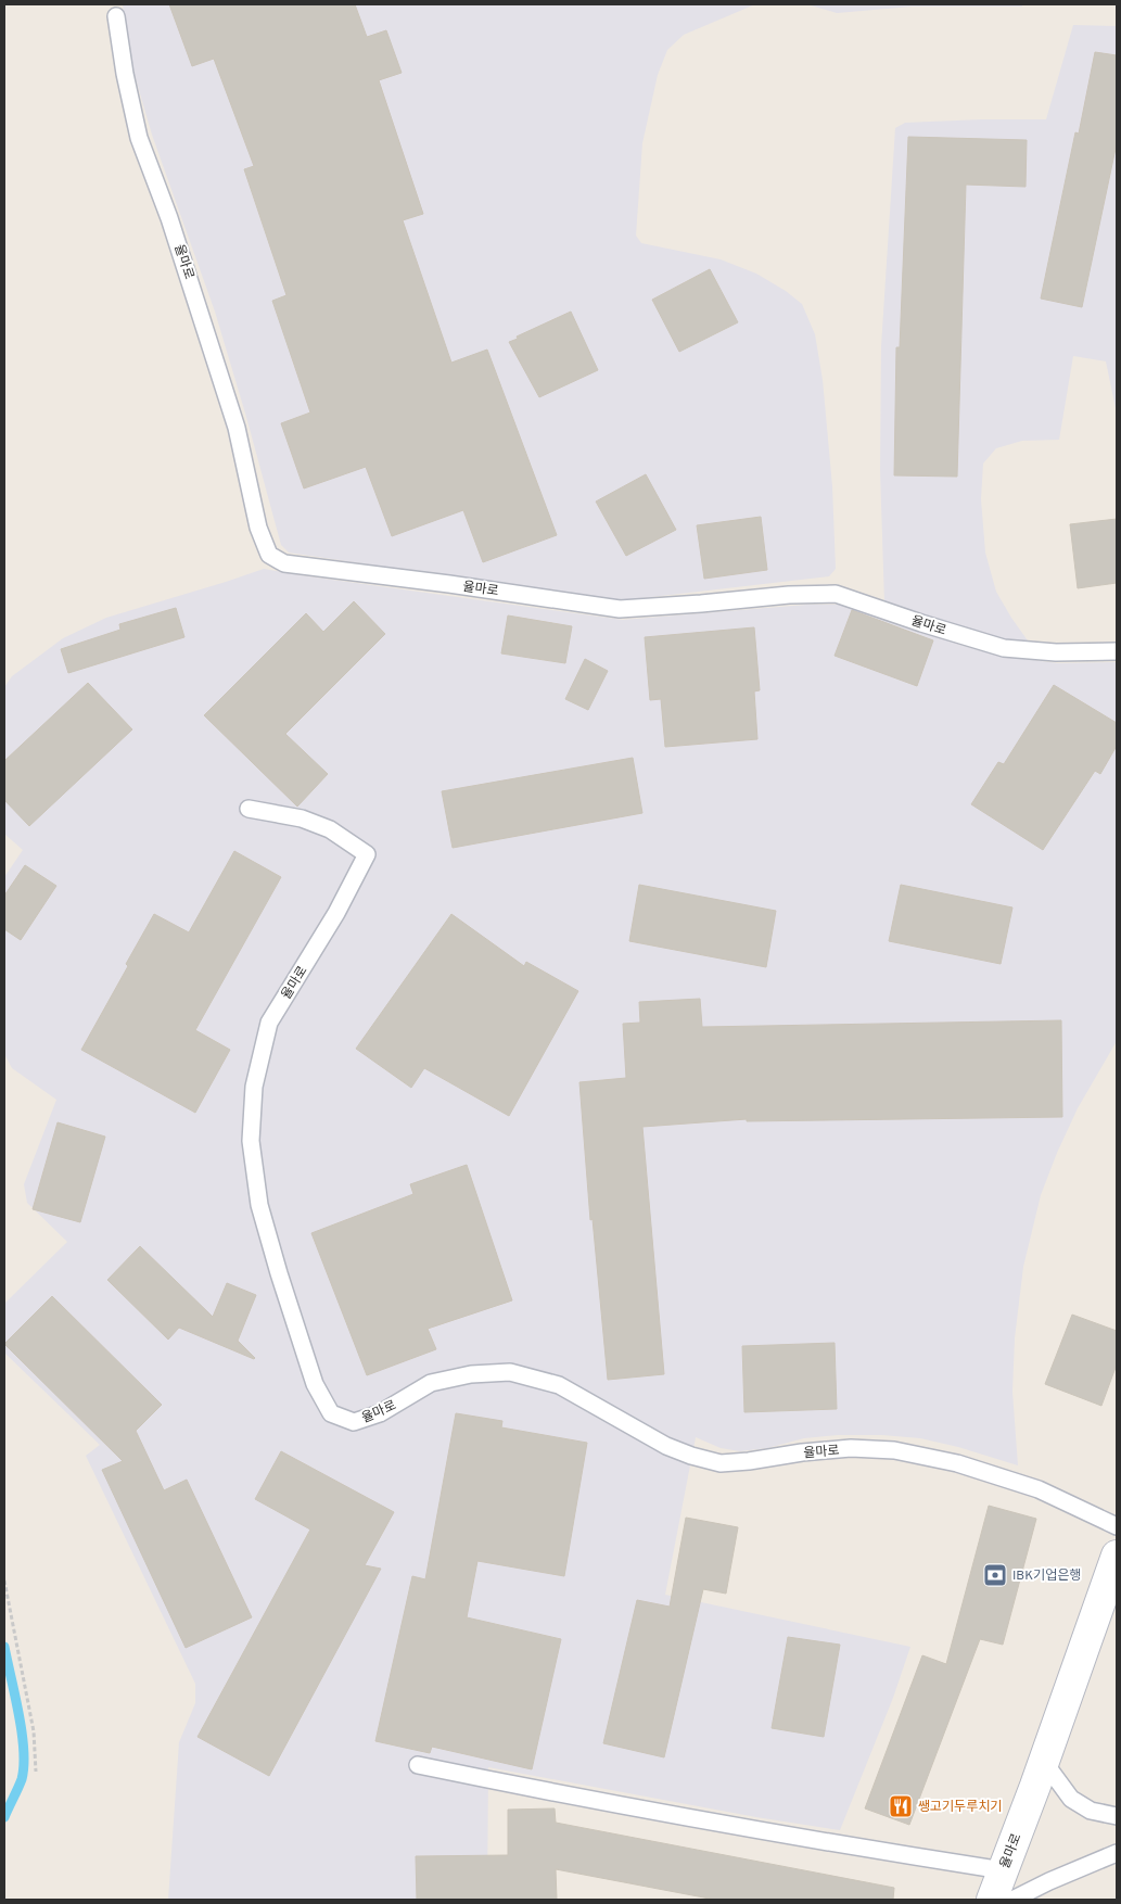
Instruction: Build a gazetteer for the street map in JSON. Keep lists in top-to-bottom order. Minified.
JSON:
{"streets":{"street":["율마로"]},"places":{"bank":["IBK기업은행"],"restaurant":["쌩고기두루치기"]}}
